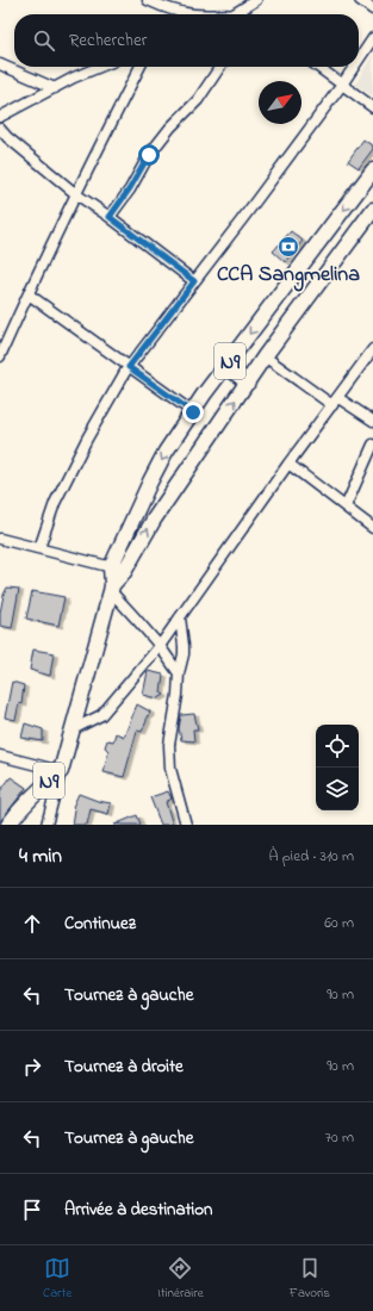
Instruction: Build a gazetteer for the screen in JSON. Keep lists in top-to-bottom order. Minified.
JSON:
{"streets":{"highway":["N9"]},"places":{"bank":["CCA Sangmelina"]},"north":"top right","page":{"search":"Rechercher","heading":["4 min","À pied · 310 m"],"list":[["Continuez","60 m"],["Tournez à gauche","90 m"],["Tournez à droite","90 m"],["Tournez à gauche","70 m"],"Arrivée à destination"],"nav":["Carte","Itinéraire","Favoris"]}}
